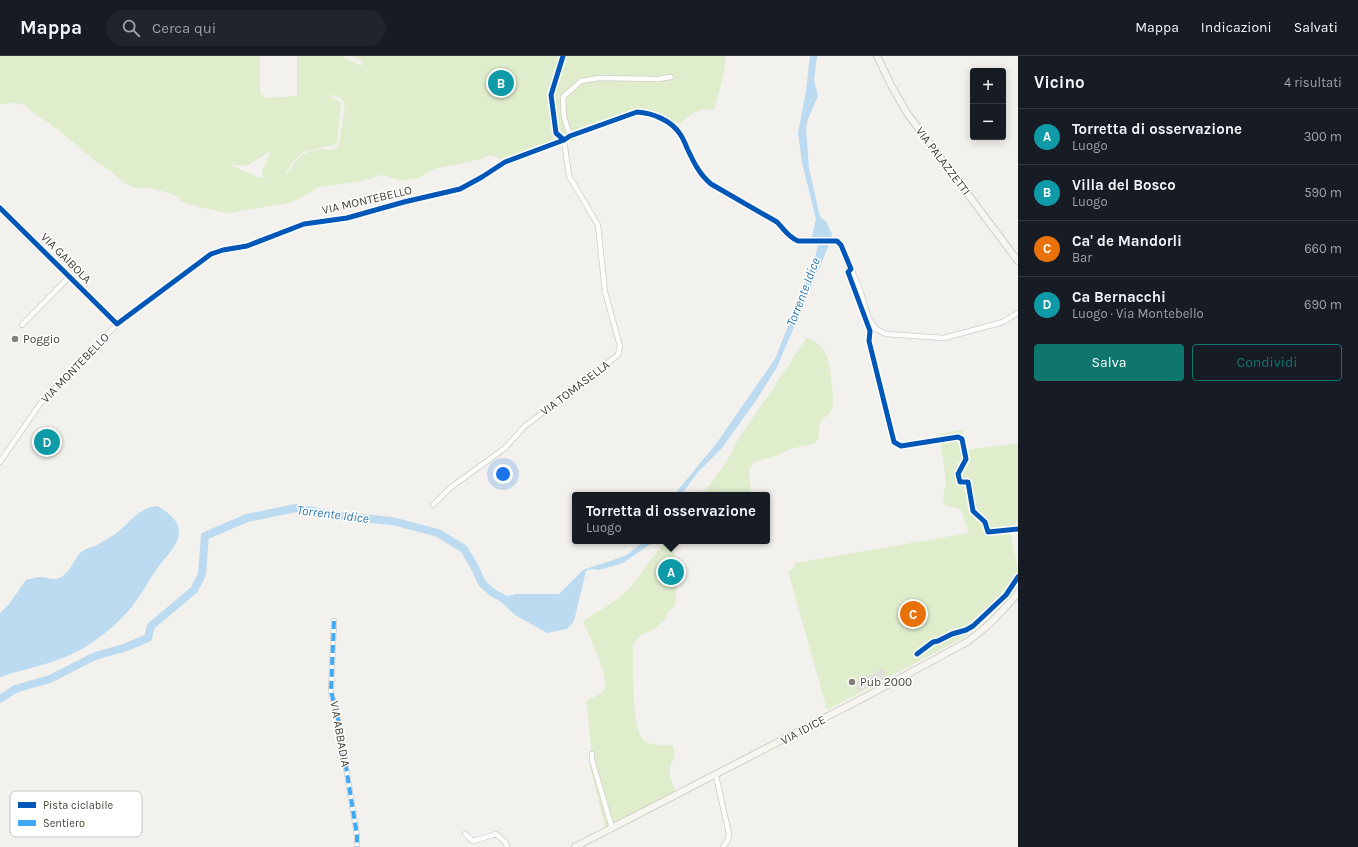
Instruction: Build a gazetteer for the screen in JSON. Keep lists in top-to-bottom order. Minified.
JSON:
{"streets":{"main road":["VIA PALAZZETTI","VIA IDICE"],"street":["VIA MONTEBELLO","VIA GAIBOLA","VIA TOMASELLA","VIA ABBADIA"]},"crossings":[["VIA MONTEBELLO","VIA GAIBOLA"],["VIA MONTEBELLO","VIA TOMASELLA"]],"water":["Torrente Idice"],"places":["Poggio","Pub 2000"],"legend":["Pista ciclabile","Sentiero"],"page":{"header":"Mappa","search":"Cerca qui","nav":["Mappa","Indicazioni","Salvati"],"heading":["Vicino","4 risultati"],"map_buttons":["+","−"],"pins":["B","D","A","C"],"list":[{"mark":"A","name":"Torretta di osservazione","note":"Luogo","value":"300 m"},{"mark":"B","name":"Villa del Bosco","note":"Luogo","value":"590 m"},{"mark":"C","name":"Ca' de Mandorli","note":"Bar","value":"660 m"},{"mark":"D","name":"Ca Bernacchi","note":"Luogo · Via Montebello","value":"690 m"}],"buttons":["Salva","Condividi"],"popup":["Torretta di osservazione","Luogo"]}}
